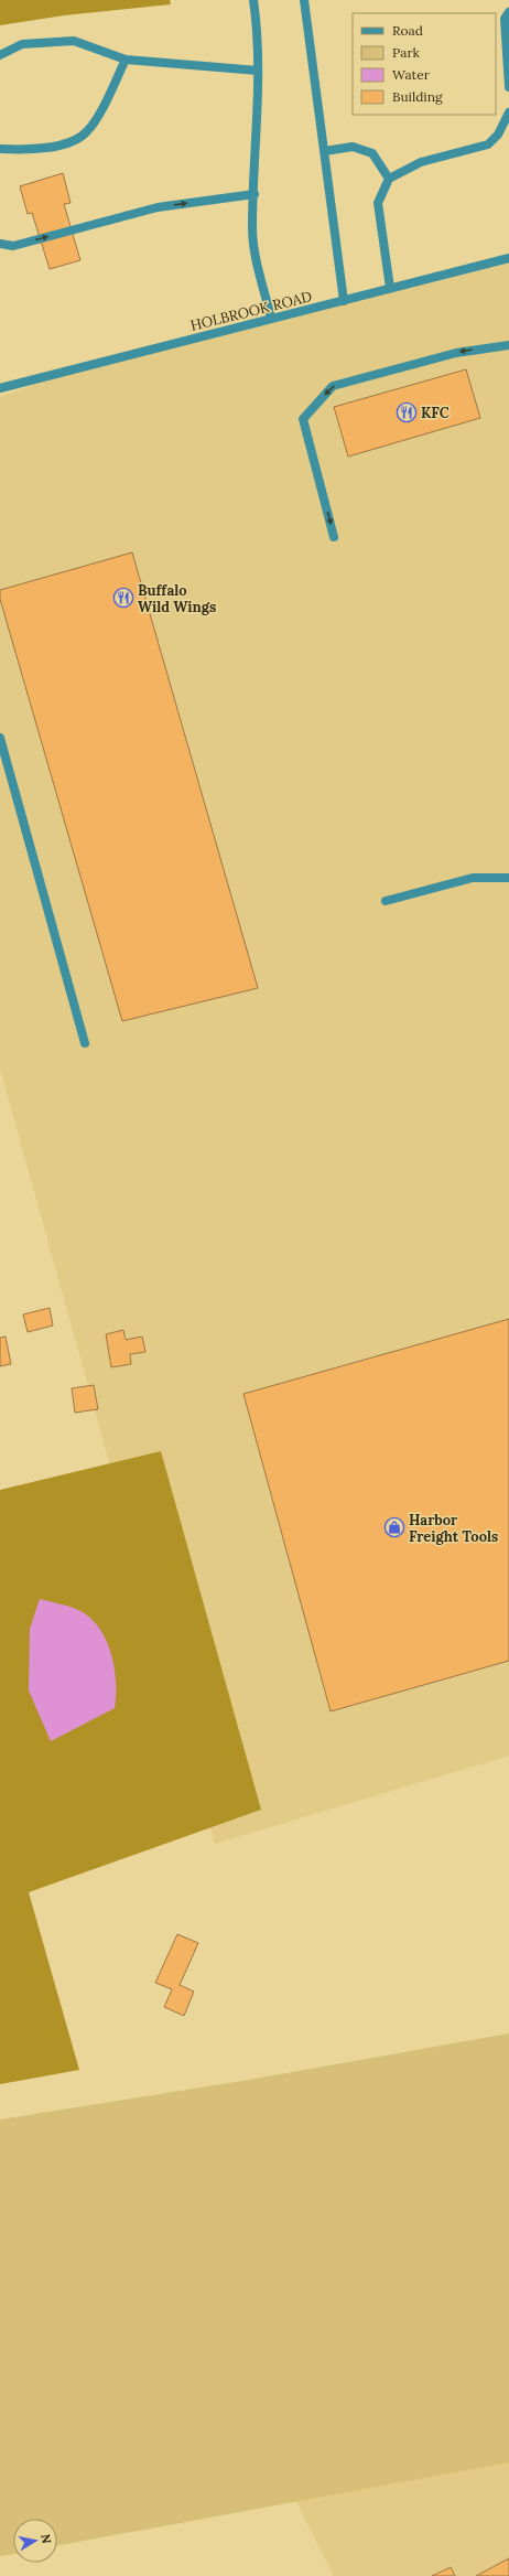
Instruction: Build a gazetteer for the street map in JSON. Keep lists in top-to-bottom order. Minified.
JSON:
{"streets":{"street":["HOLBROOK ROAD"]},"places":{"restaurant":["KFC","Buffalo Wild Wings"],"shop":["Harbor Freight Tools"]},"legend":["Road","Park","Water","Building"],"north":"right"}
